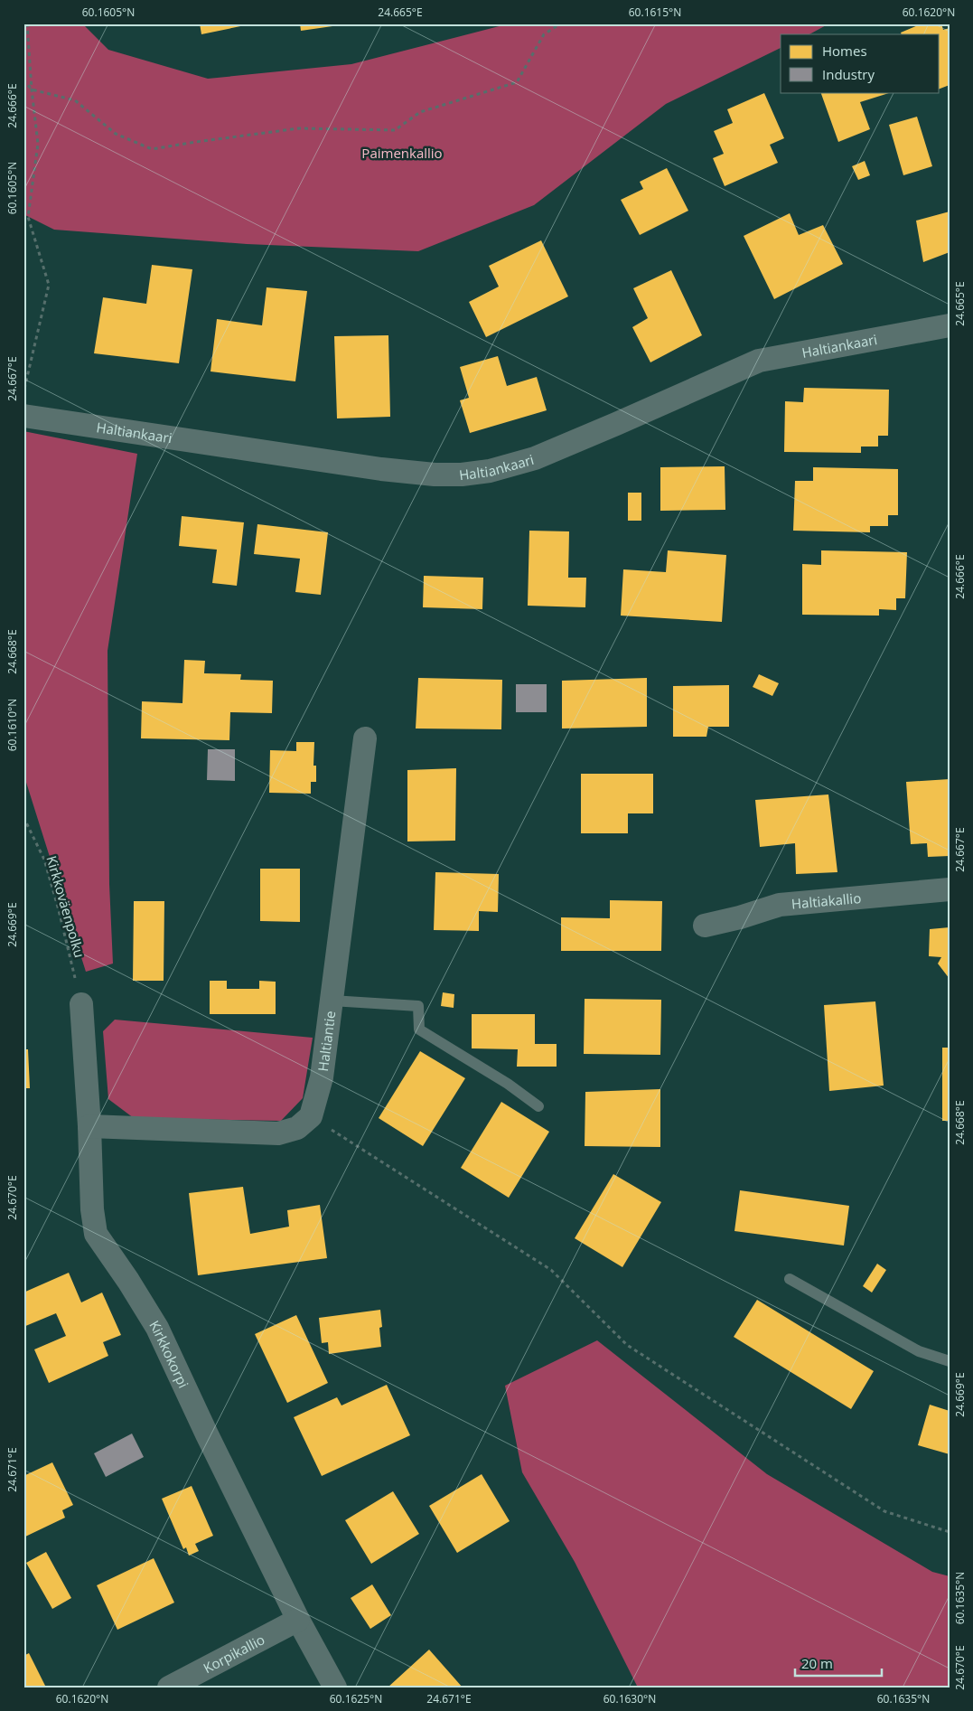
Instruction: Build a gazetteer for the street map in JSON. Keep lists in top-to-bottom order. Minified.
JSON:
{"streets":{"street":["Haltiankaari","Haltiakallio","Haltiantie","Kirkkokorpi","Korpikallio"],"path":["Kirkkoväenpolku"]},"crossings":[["Kirkkoväenpolku","Kirkkokorpi"],["Kirkkokorpi","Korpikallio"]],"parks":["Paimenkallio"],"legend":["Homes","Industry"],"scale_bar":"20 m","coordinates":["60.1605°N","24.665°E","60.1615°N","60.1620°N","24.666°E","24.667°E","24.668°E","60.1610°N","24.669°E","24.670°E","24.671°E","60.1635°N","60.1625°N","60.1630°N"]}
